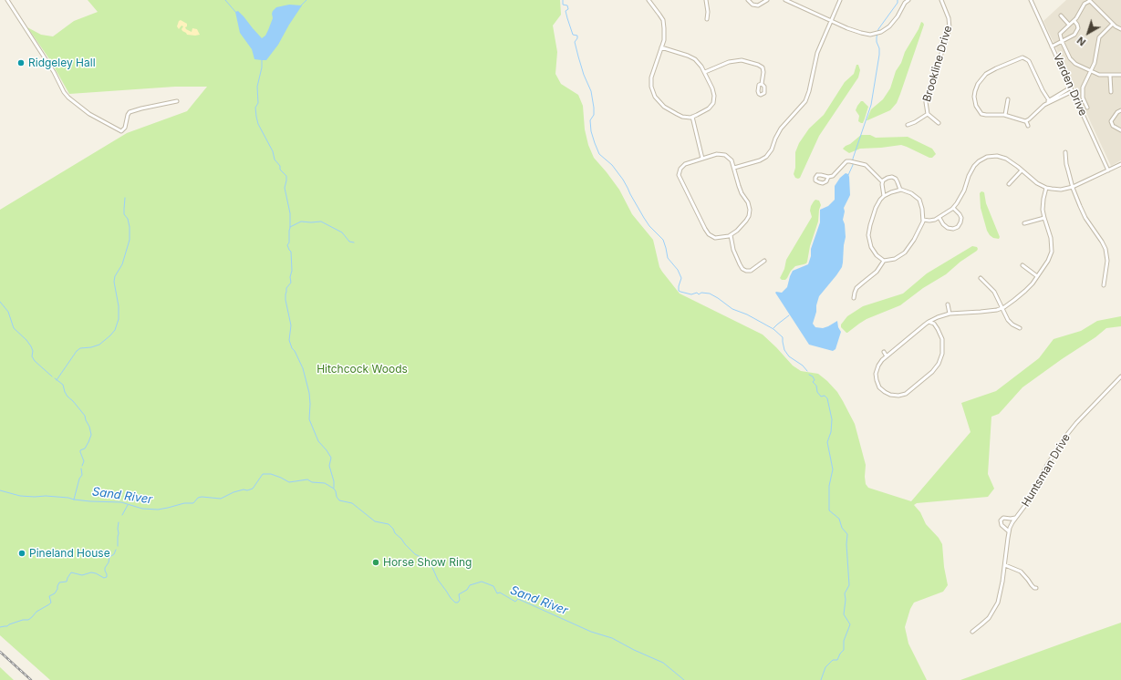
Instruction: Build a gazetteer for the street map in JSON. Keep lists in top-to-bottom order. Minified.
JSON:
{"streets":{"street":["Brookline Drive","Varden Drive","Huntsman Drive"]},"water":["Sand River"],"parks":["Hitchcock Woods"],"places":["Ridgeley Hall","Pineland House","Horse Show Ring"],"north":"bottom left"}
